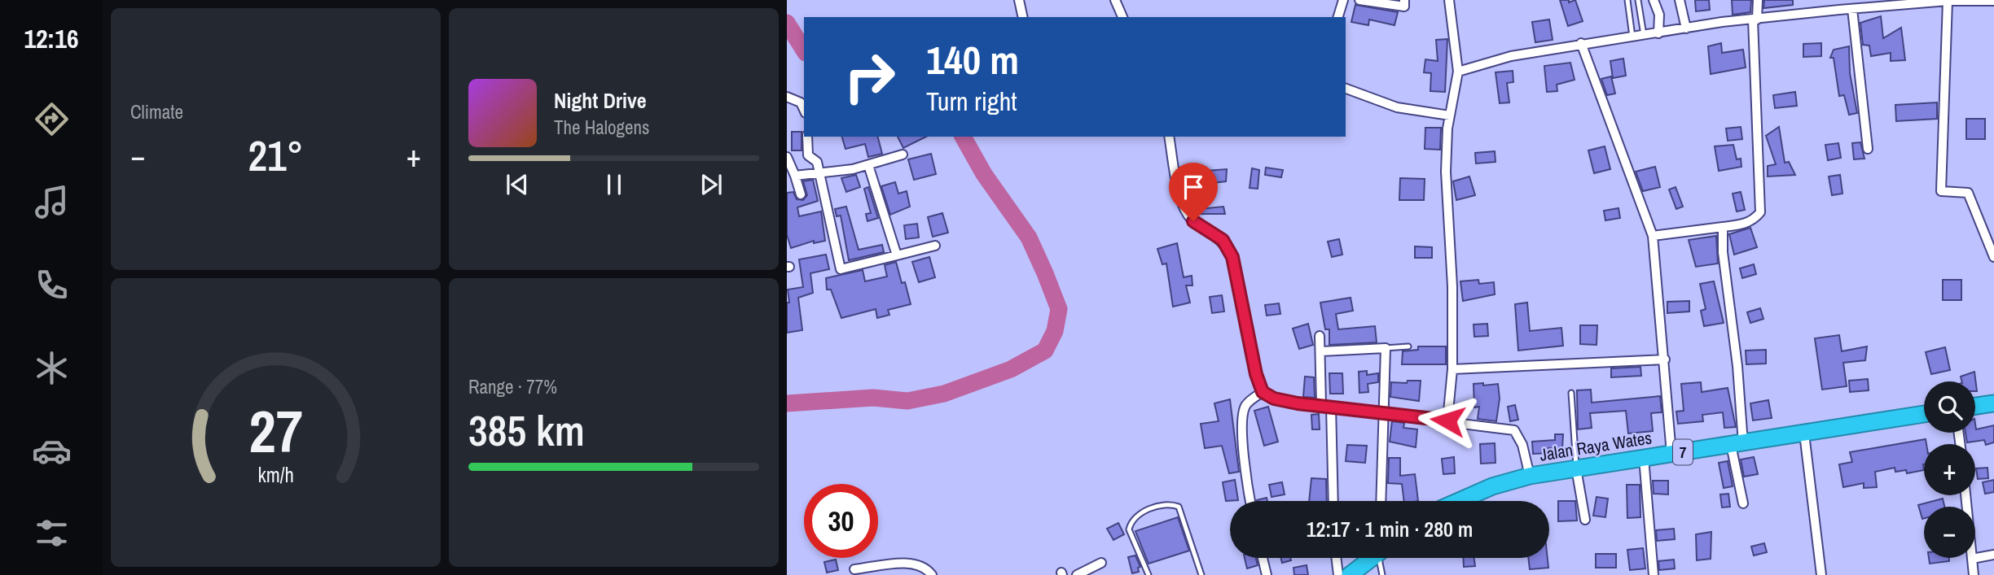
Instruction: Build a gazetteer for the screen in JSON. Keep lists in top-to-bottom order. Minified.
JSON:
{"streets":{"highway":["Jalan Raya Wates","7"]},"page":{"tabs":"12:16","tile":["Climate",["Range · 77%","385 km"]],"turn":["140 m","Turn right"],"song":["Night Drive","The Halogens"],"heat":["−","21°","+"],"map_buttons":["+","−"],"limit":"30","trip":"12:17 · 1 min · 280 m","gauge":["27","km/h"]}}
